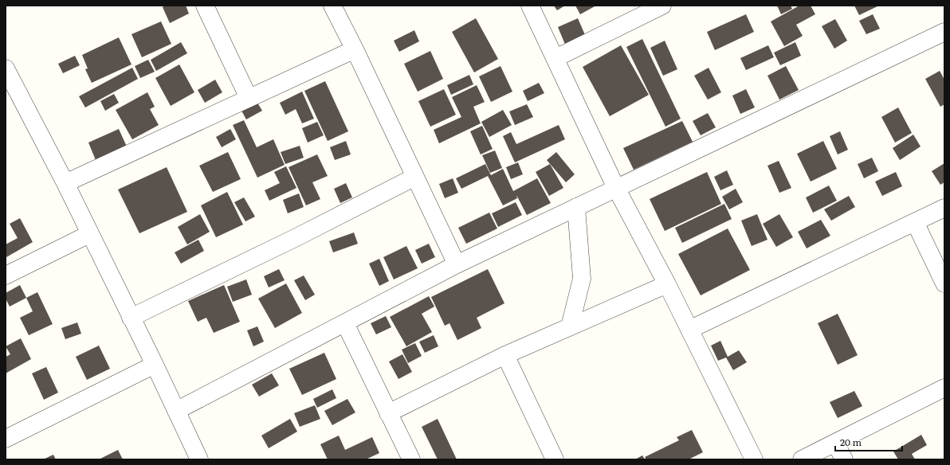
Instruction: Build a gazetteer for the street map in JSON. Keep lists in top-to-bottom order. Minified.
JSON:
{"scale_bar":"20 m"}
